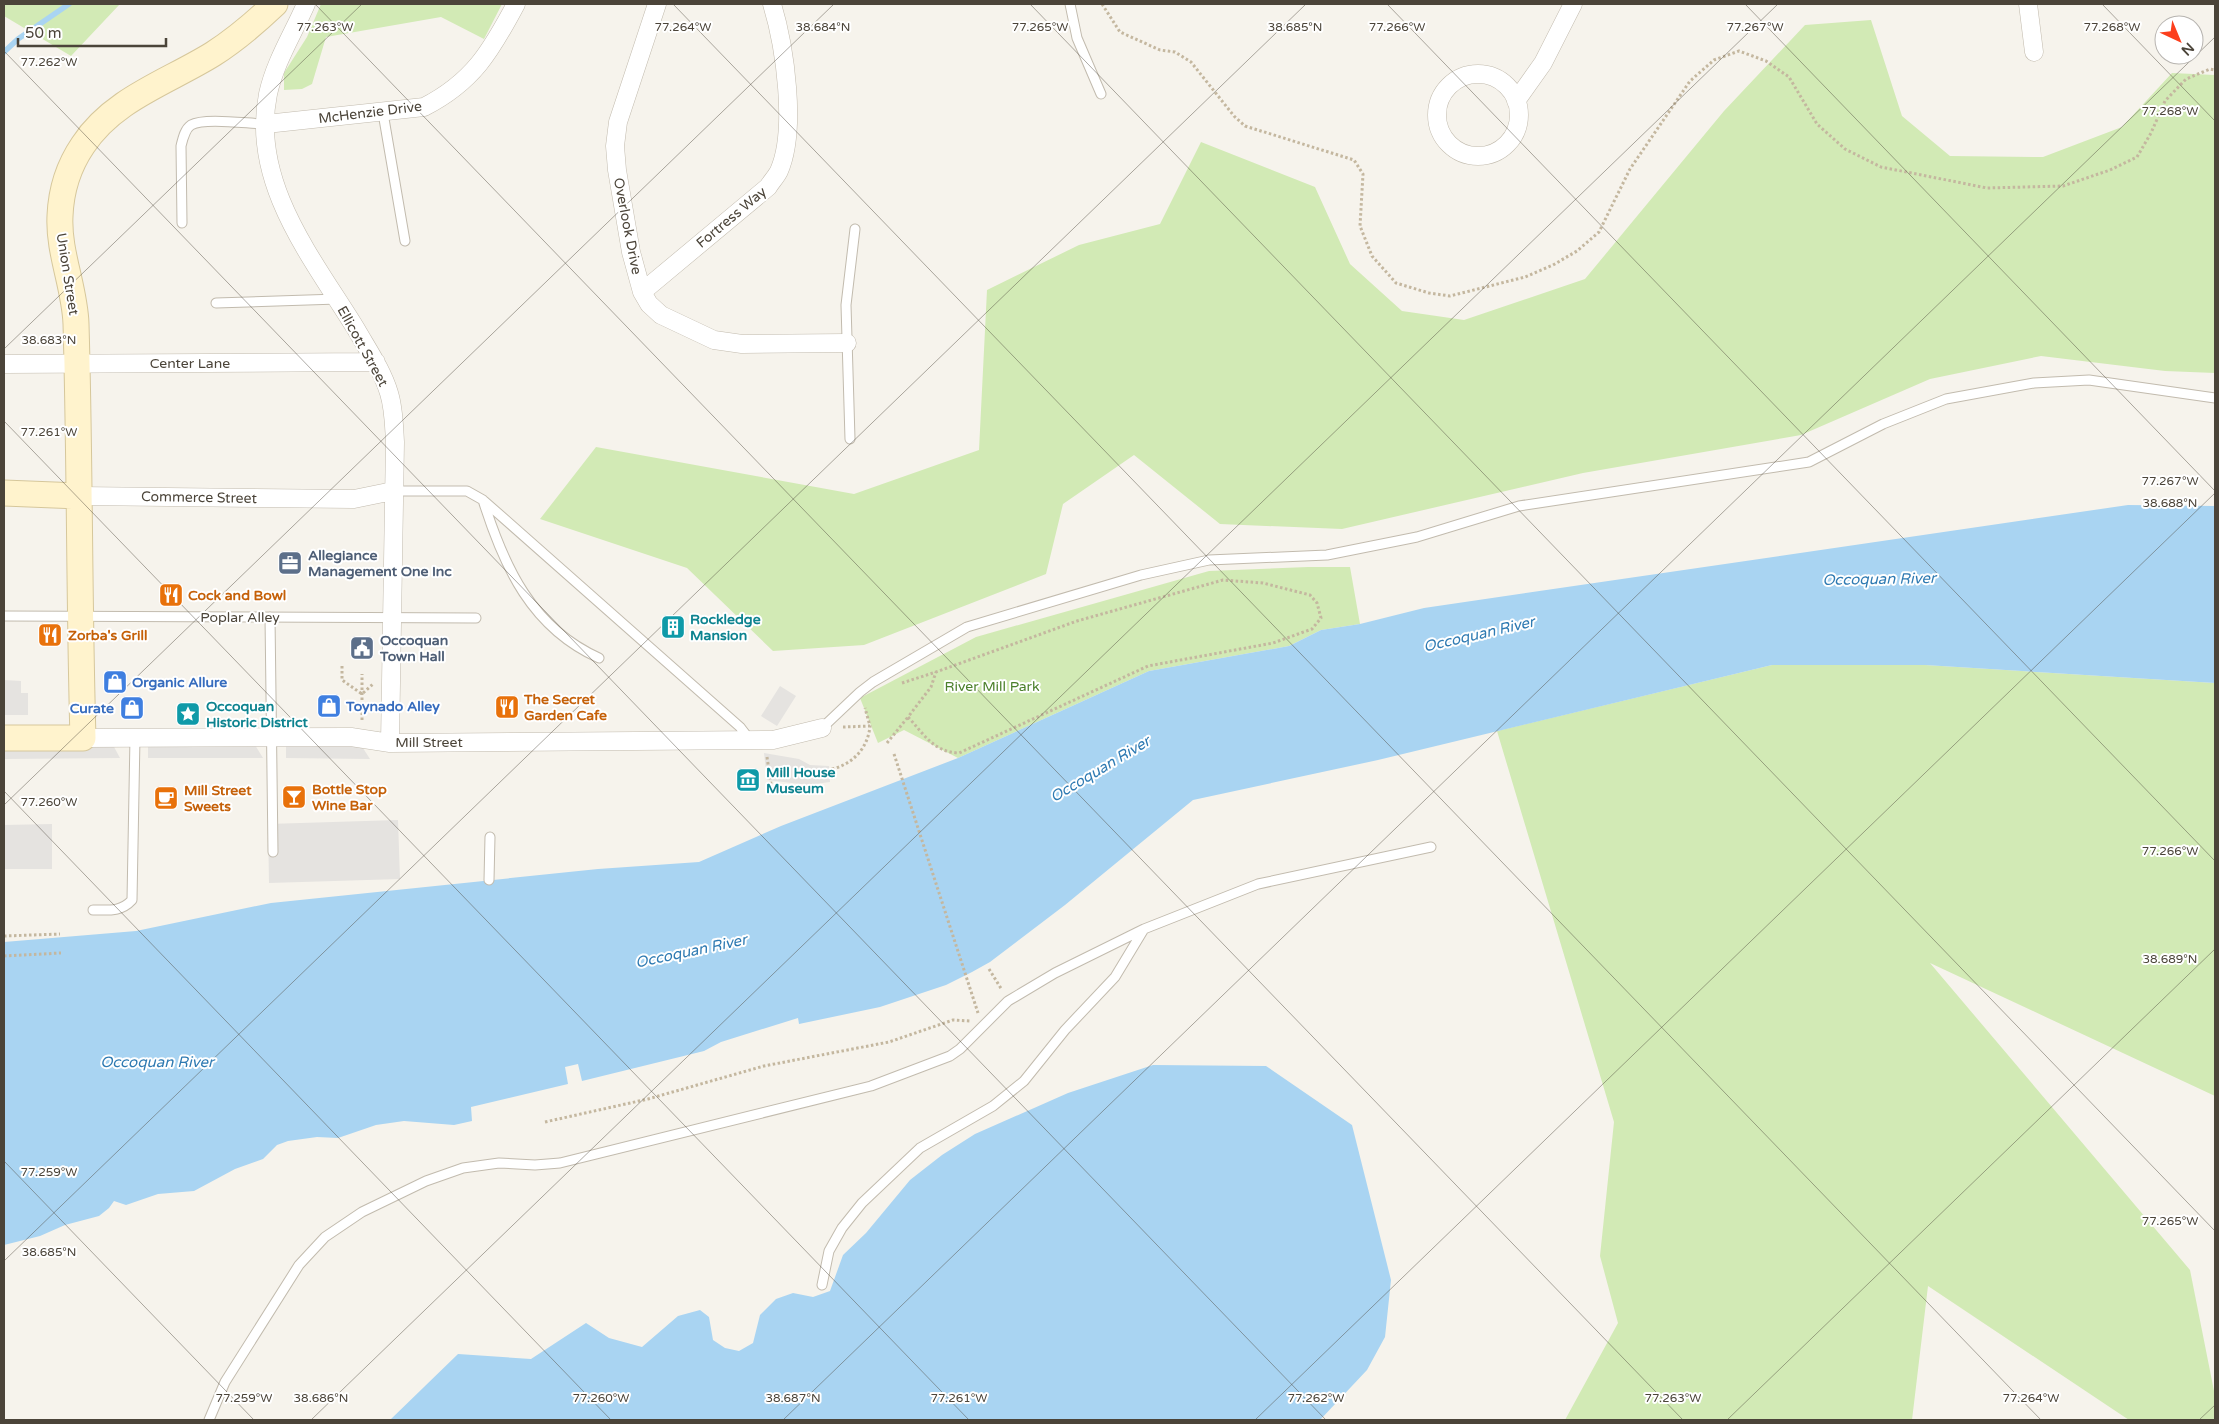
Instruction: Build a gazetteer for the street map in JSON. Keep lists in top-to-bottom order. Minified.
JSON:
{"streets":{"street":["McHenzie Drive","Fortress Way","Overlook Drive","Union Street","Ellicott Street","Center Lane","Commerce Street","Mill Street"],"lane":["Poplar Alley"]},"crossings":[["McHenzie Drive","Ellicott Street"],["Fortress Way","Overlook Drive"],["Union Street","Center Lane"],["Union Street","Commerce Street"],["Union Street","Poplar Alley"],["Union Street","Mill Street"],["Ellicott Street","Center Lane"],["Ellicott Street","Commerce Street"],["Ellicott Street","Poplar Alley"],["Ellicott Street","Mill Street"]],"water":["Occoquan River"],"parks":["River Mill Park"],"places":{"office":["Allegiance Management One Inc"],"restaurant":["Cock and Bowl","Zorba's Grill","The Secret Garden Cafe"],"building":["Rockledge Mansion"],"public building":["Occoquan Town Hall"],"shop":["Organic Allure","Toynado Alley","Curate"],"place":["Occoquan Historic District"],"museum":["Mill House Museum"],"bar":["Bottle Stop Wine Bar"],"cafe":["Mill Street Sweets"]},"scale_bar":"50 m","north":"bottom right","coordinates":["38.684°N","38.685°N","77.263°W","77.264°W","77.265°W","77.266°W","77.267°W","77.268°W","77.262°W","38.683°N","77.261°W","38.688°N","77.260°W","38.689°N","77.259°W","38.686°N","38.687°N"]}
